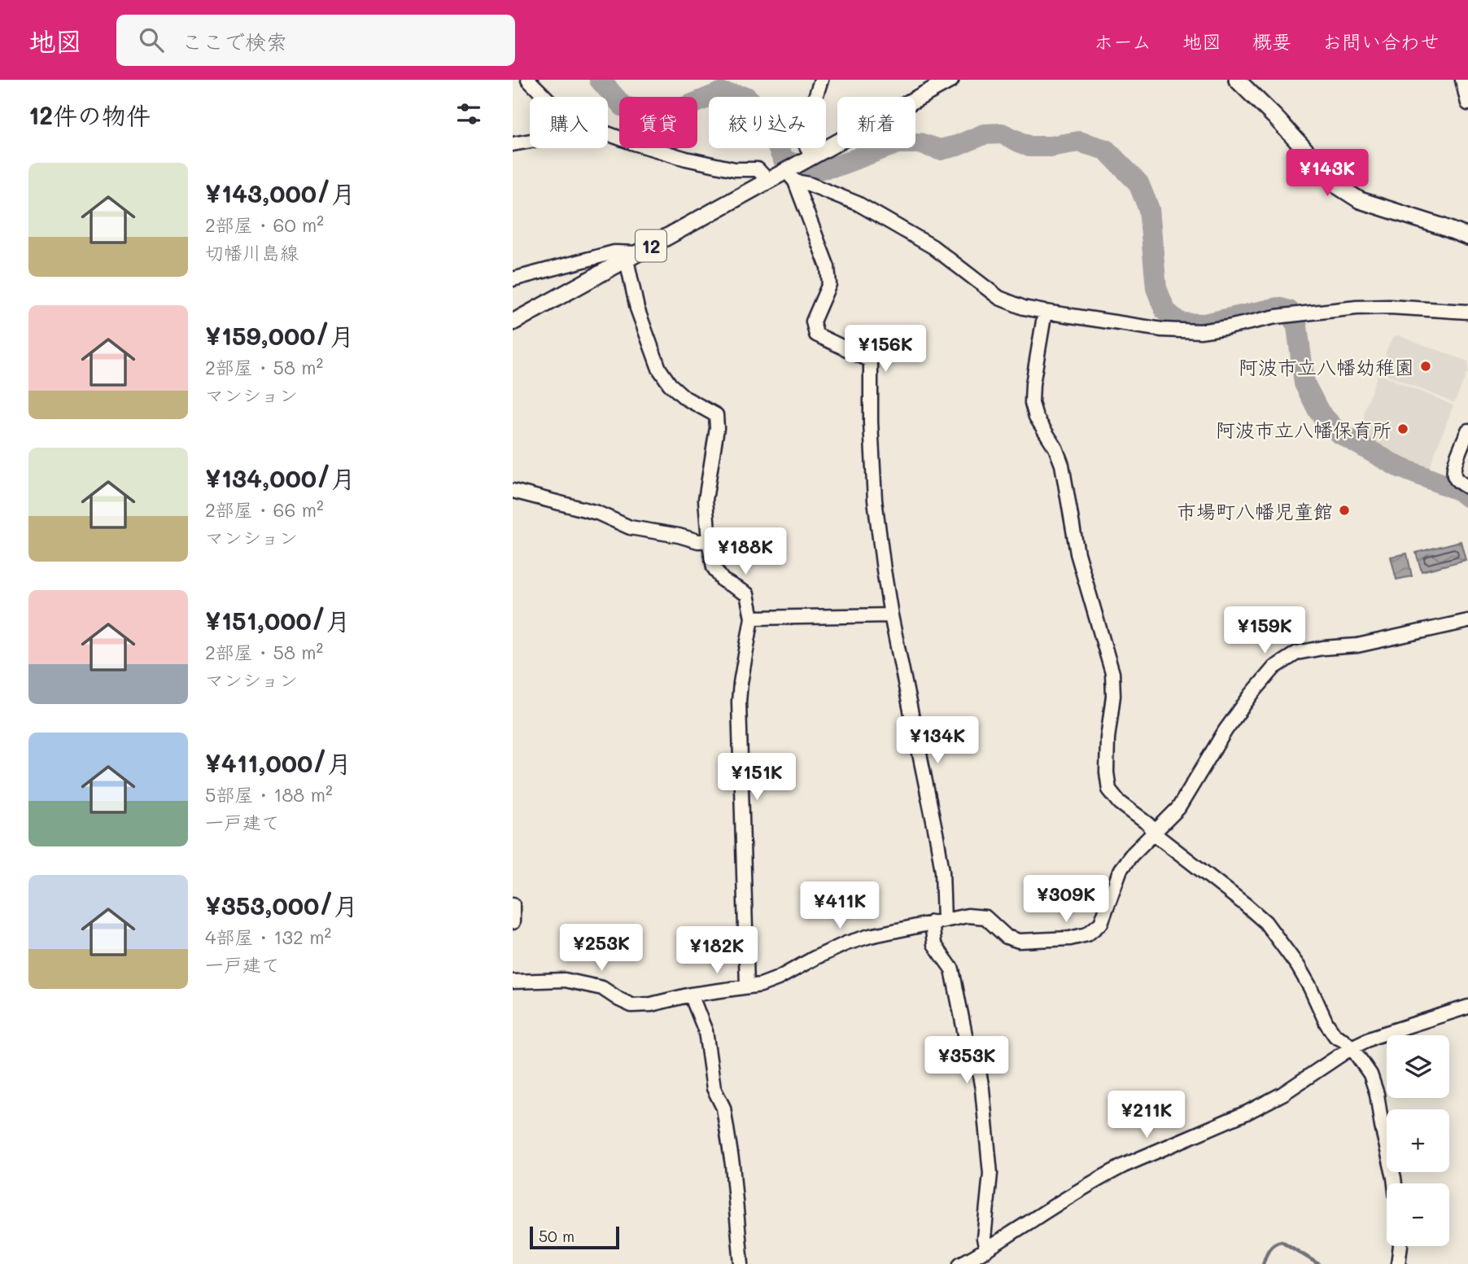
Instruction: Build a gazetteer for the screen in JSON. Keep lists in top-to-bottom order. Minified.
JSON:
{"streets":{"main road":["12"]},"places":["阿波市立八幡幼稚園","阿波市立八幡保育所","市場町八幡児童館"],"scale_bar":"50 m","page":{"header":"地図","search":"ここで検索","nav":["ホーム","地図","概要","お問い合わせ"],"heading":"12件の物件","chip":["購入","賃貸","絞り込み","新着"],"list":[{"name":"¥143,000/月","note":"2部屋 · 60 m² · 切幡川島線"},{"name":"¥159,000/月","note":"2部屋 · 58 m² · マンション"},{"name":"¥134,000/月","note":"2部屋 · 66 m² · マンション"},{"name":"¥151,000/月","note":"2部屋 · 58 m² · マンション"},{"name":"¥411,000/月","note":"5部屋 · 188 m² · 一戸建て"},{"name":"¥353,000/月","note":"4部屋 · 132 m² · 一戸建て"}],"price":["¥143K","¥156K","¥188K","¥159K","¥134K","¥151K","¥309K","¥411K","¥253K","¥182K","¥353K","¥211K"],"map_buttons":["+","−"],"scale":"50 m"}}
